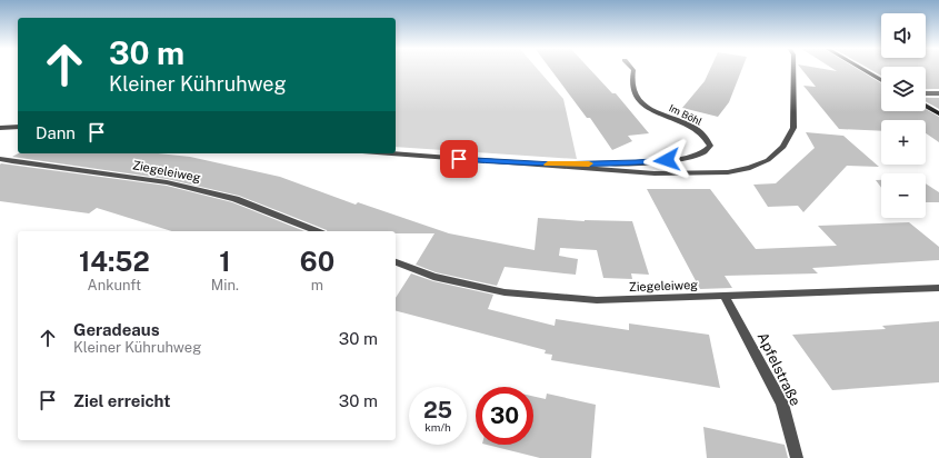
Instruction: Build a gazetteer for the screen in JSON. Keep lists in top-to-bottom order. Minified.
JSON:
{"streets":{"street":["Im Böhl","Ziegeleiweg","Apfelstraße"]},"crossings":[["Ziegeleiweg","Apfelstraße"]],"page":{"map_buttons":["+","−"],"turn":["30 m","Kleiner Kühruhweg"],"then":"Dann","eta":["14:52","Ankunft","1","Min.","60","m"],"list":[{"name":"Geradeaus","note":"Kleiner Kühruhweg","value":"30 m"},{"name":"Ziel erreicht","value":"30 m"}],"speed":"25 km/h","limit":"30"}}
